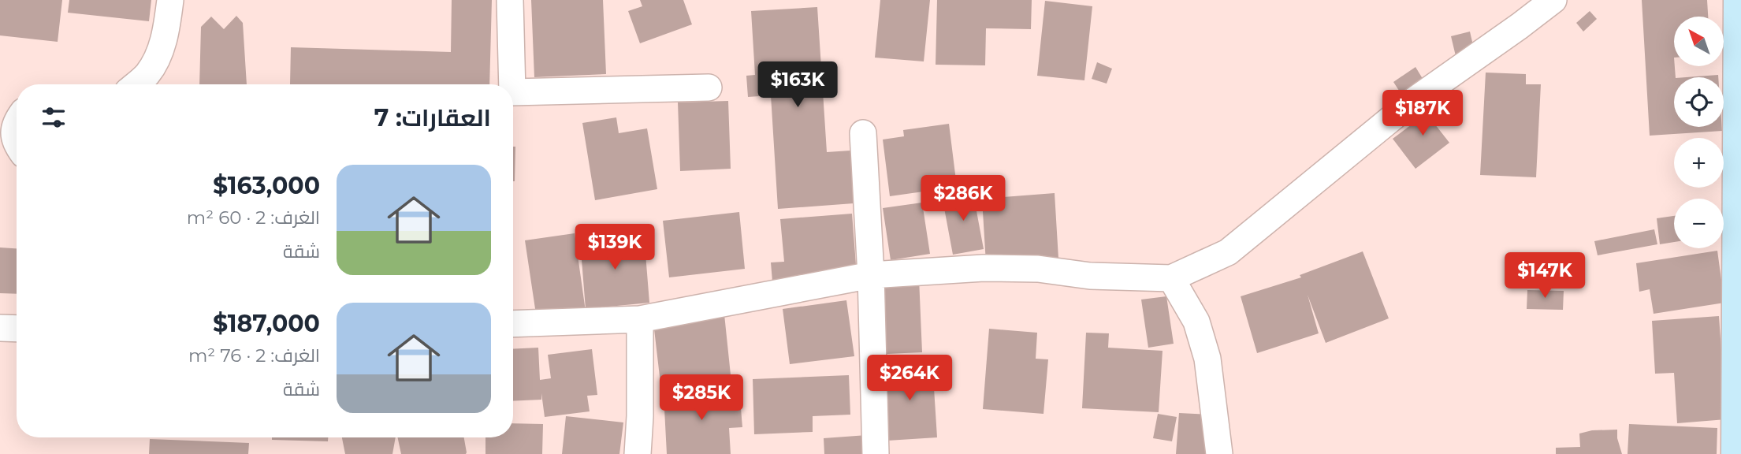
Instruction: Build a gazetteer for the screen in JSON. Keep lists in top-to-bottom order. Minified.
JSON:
{"north":"top left","page":{"map_buttons":["+","−"],"price":["$163K","$187K","$286K","$139K","$147K","$264K","$285K"],"heading":"العقارات: 7","list":[{"name":"$163,000","note":"الغرف: 2 · 60 m² · شقة"},{"name":"$187,000","note":"الغرف: 2 · 76 m² · شقة"}]}}
